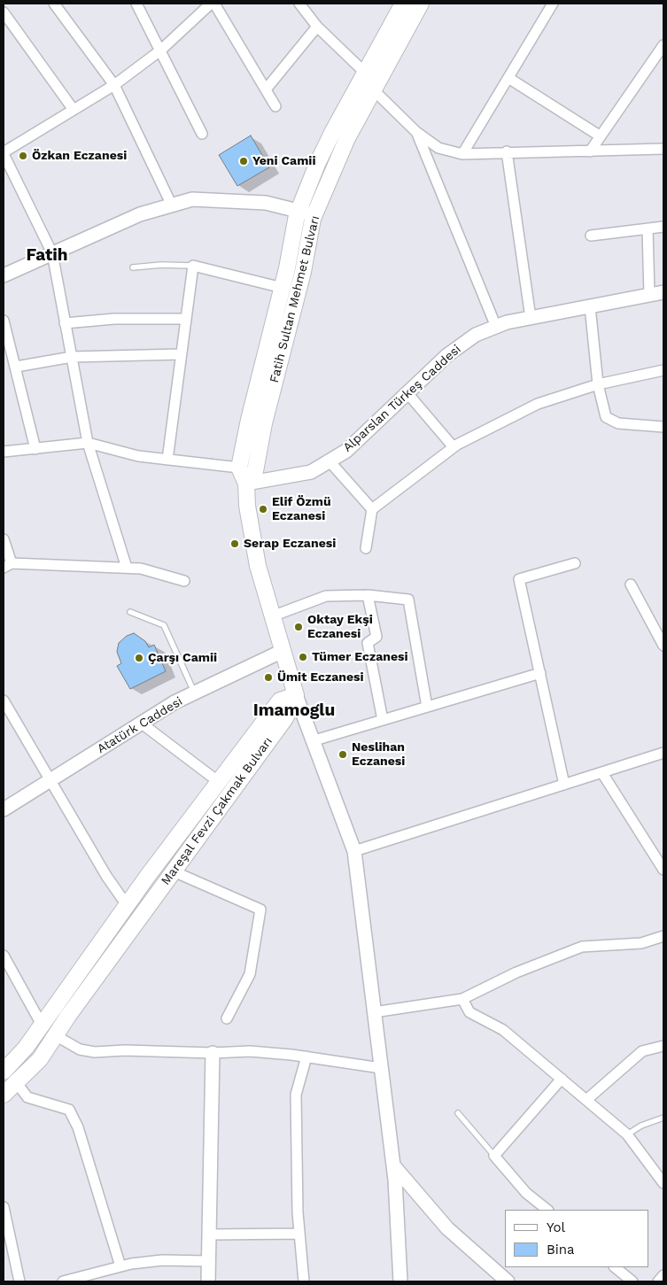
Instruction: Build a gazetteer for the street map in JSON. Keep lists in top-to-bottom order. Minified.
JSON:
{"streets":{"main road":["Fatih Sultan Mehmet Bulvarı","Mareşal Fevzi Çakmak Bulvarı"],"street":["Alparslan Türkeş Caddesi","Atatürk Caddesi"]},"crossings":[["Fatih Sultan Mehmet Bulvarı","Alparslan Türkeş Caddesi"]],"districts":["Fatih","Imamoglu"],"places":["Özkan Eczanesi","Yeni Camii","Elif Özmü Eczanesi","Serap Eczanesi","Oktay Ekşi Eczanesi","Tümer Eczanesi","Çarşı Camii","Ümit Eczanesi","Neslihan Eczanesi"],"legend":["Yol","Bina"]}
